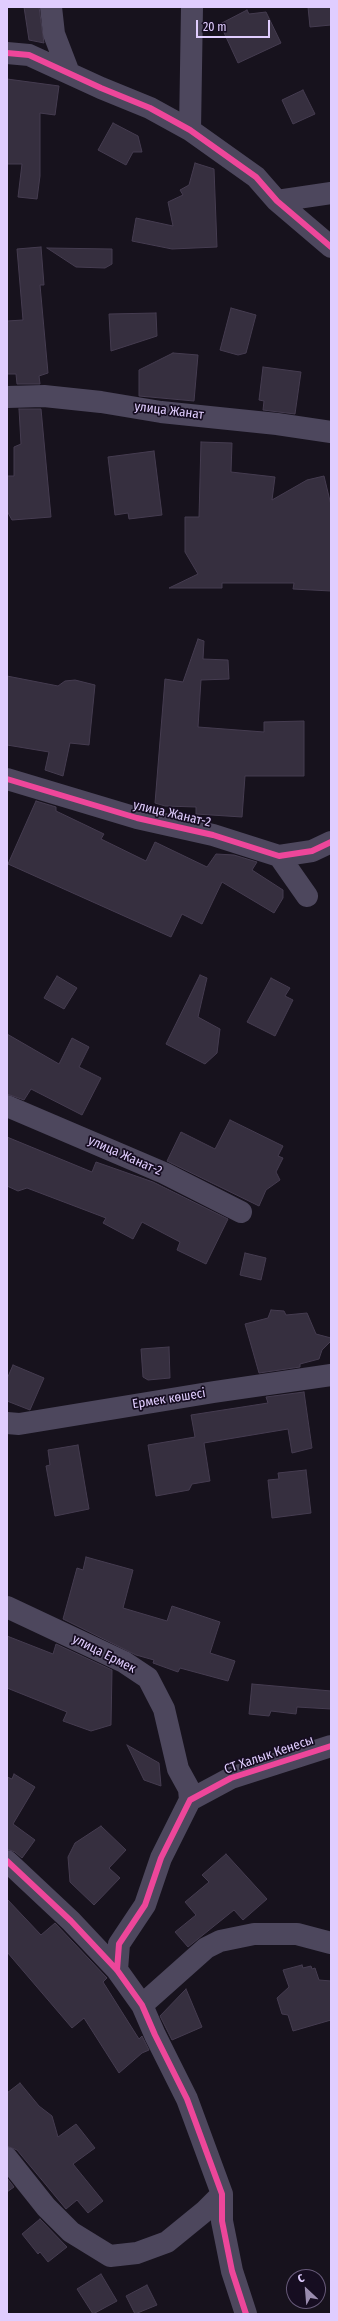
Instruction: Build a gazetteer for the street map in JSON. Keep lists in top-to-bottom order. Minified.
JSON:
{"streets":{"street":["улица Жанат","улица Жанат-2","Ермек көшесі","улица Ермек","СТ Халык Кенесы"]},"crossings":[["улица Ермек","СТ Халык Кенесы"]],"scale_bar":"20 m","north":"top left"}
